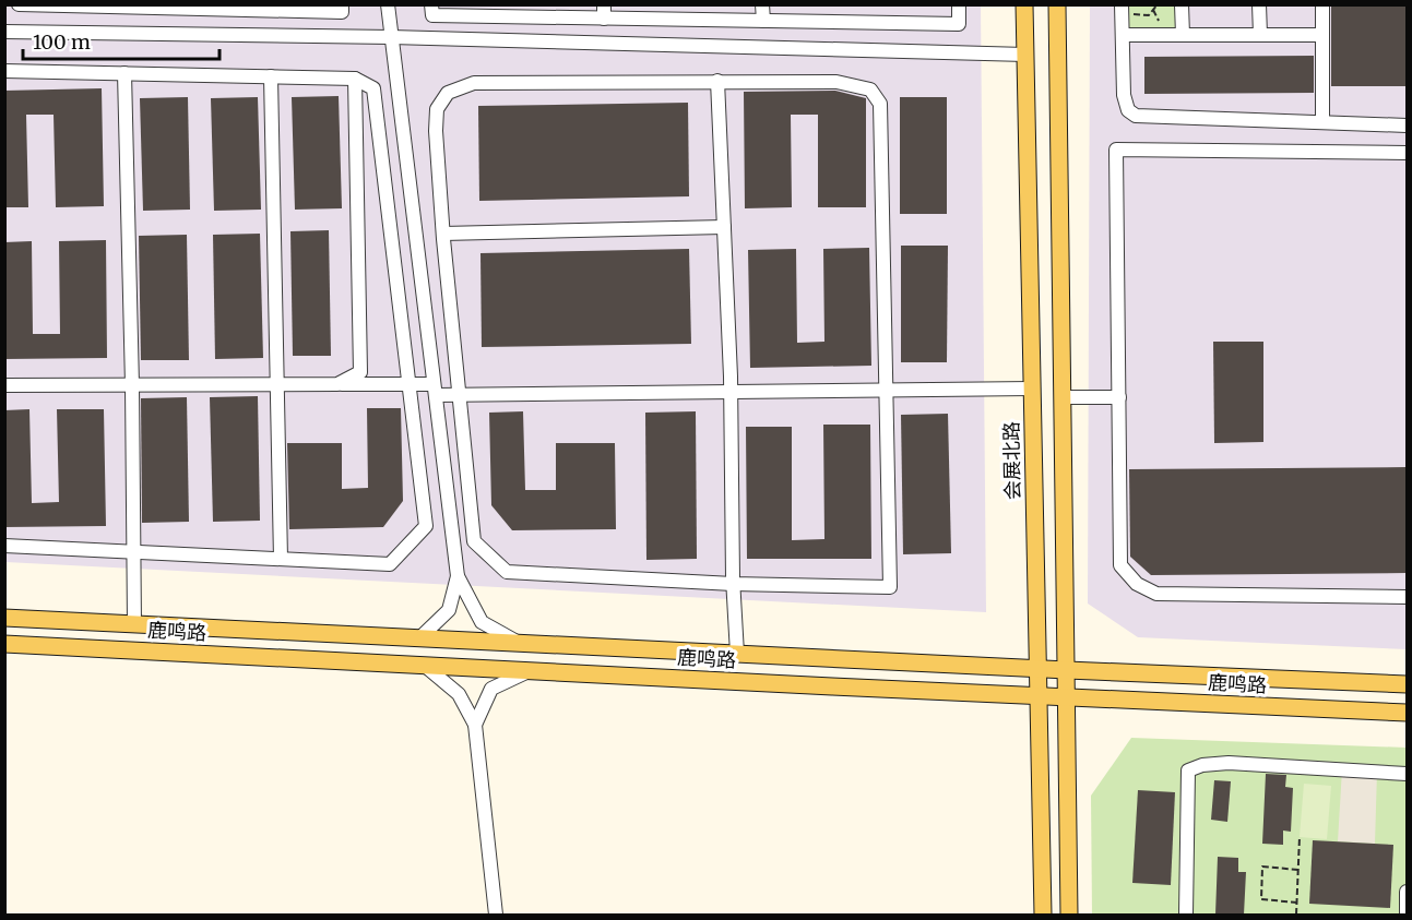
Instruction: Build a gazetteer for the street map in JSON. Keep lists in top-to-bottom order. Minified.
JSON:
{"streets":{"main road":["会展北路","鹿鸣路"]},"crossings":[["会展北路","鹿鸣路"]],"scale_bar":"100 m"}
